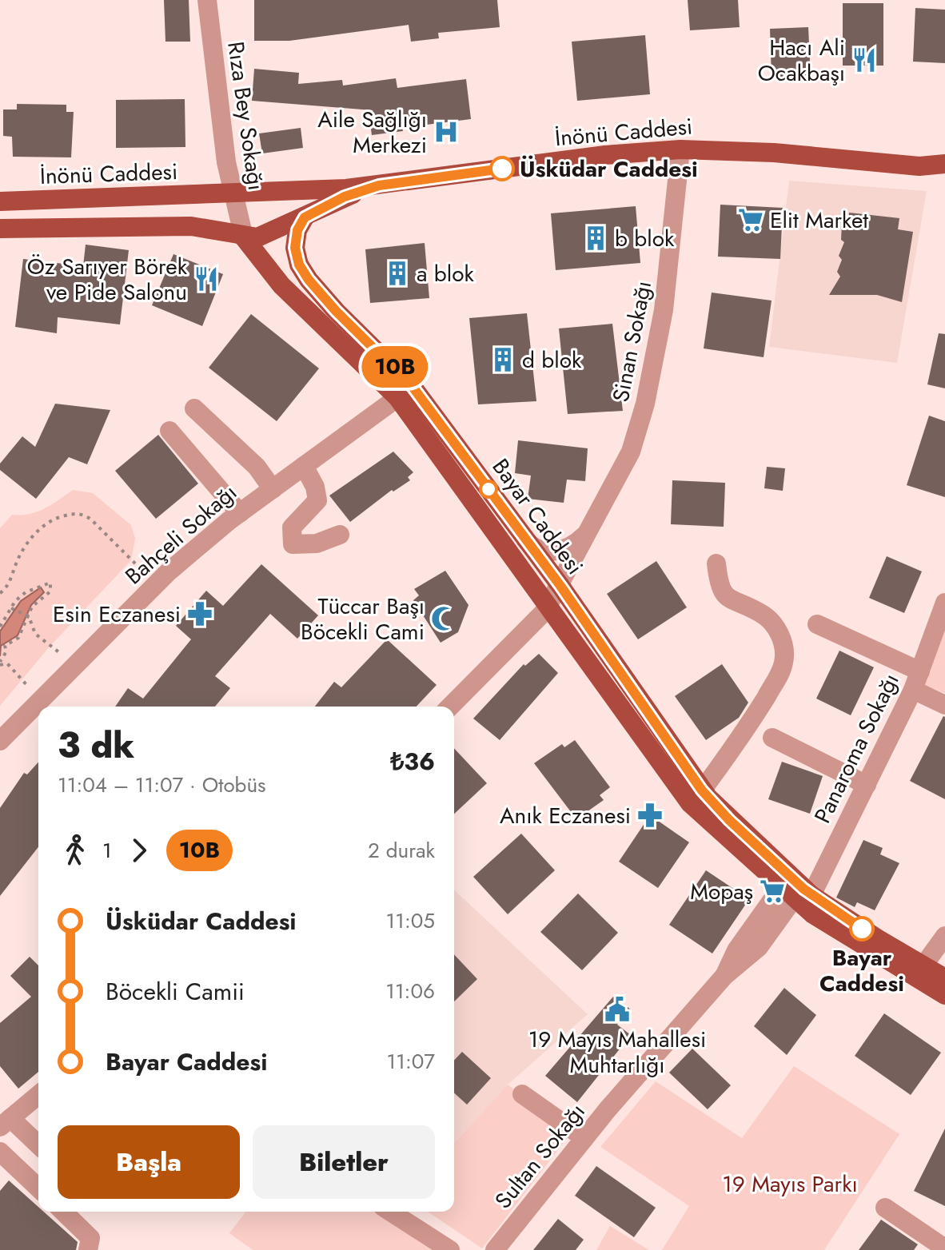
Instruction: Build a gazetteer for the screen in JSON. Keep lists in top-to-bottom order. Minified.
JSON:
{"streets":{"main road":["İnönü Caddesi","Bayar Caddesi"],"street":["Rıza Bey Sokağı","Sinan Sokağı","Bahçeli Sokağı","Panaroma Sokağı","Sultan Sokağı"]},"crossings":[["Rıza Bey Sokağı","İnönü Caddesi"],["Rıza Bey Sokağı","Bayar Caddesi"],["İnönü Caddesi","Sinan Sokağı"],["Sinan Sokağı","Bayar Caddesi"],["Bayar Caddesi","Bahçeli Sokağı"],["Bayar Caddesi","Panaroma Sokağı"],["Bayar Caddesi","Sultan Sokağı"],["Panaroma Sokağı","Sultan Sokağı"]],"parks":["19 Mayıs Parkı"],"places":{"restaurant":["Hacı Ali Ocakbaşı","Öz Sarıyer Börek ve Pide Salonu"],"hospital":["Aile Sağlığı Merkezi"],"other":["Üsküdar Caddesi","Bayar Caddesi"],"supermarket":["Elit Market","Mopaş"],"building":["b blok","a blok","d blok"],"pharmacy":["Esin Eczanesi","Anık Eczanesi"],"mosque":["Tüccar Başı Böcekli Cami"],"public building":["19 Mayıs Mahallesi Muhtarlığı"]},"lines":["bus line 10B"],"page":{"on_map":"10B","heading":["3 dk","11:04 – 11:07 · Otobüs","₺36"],"legs":["1","10B","2 durak"],"list":[{"name":"Üsküdar Caddesi","value":"11:05"},{"name":"Böcekli Camii","value":"11:06"},{"name":"Bayar Caddesi","value":"11:07"}],"buttons":["Başla","Biletler"]}}
